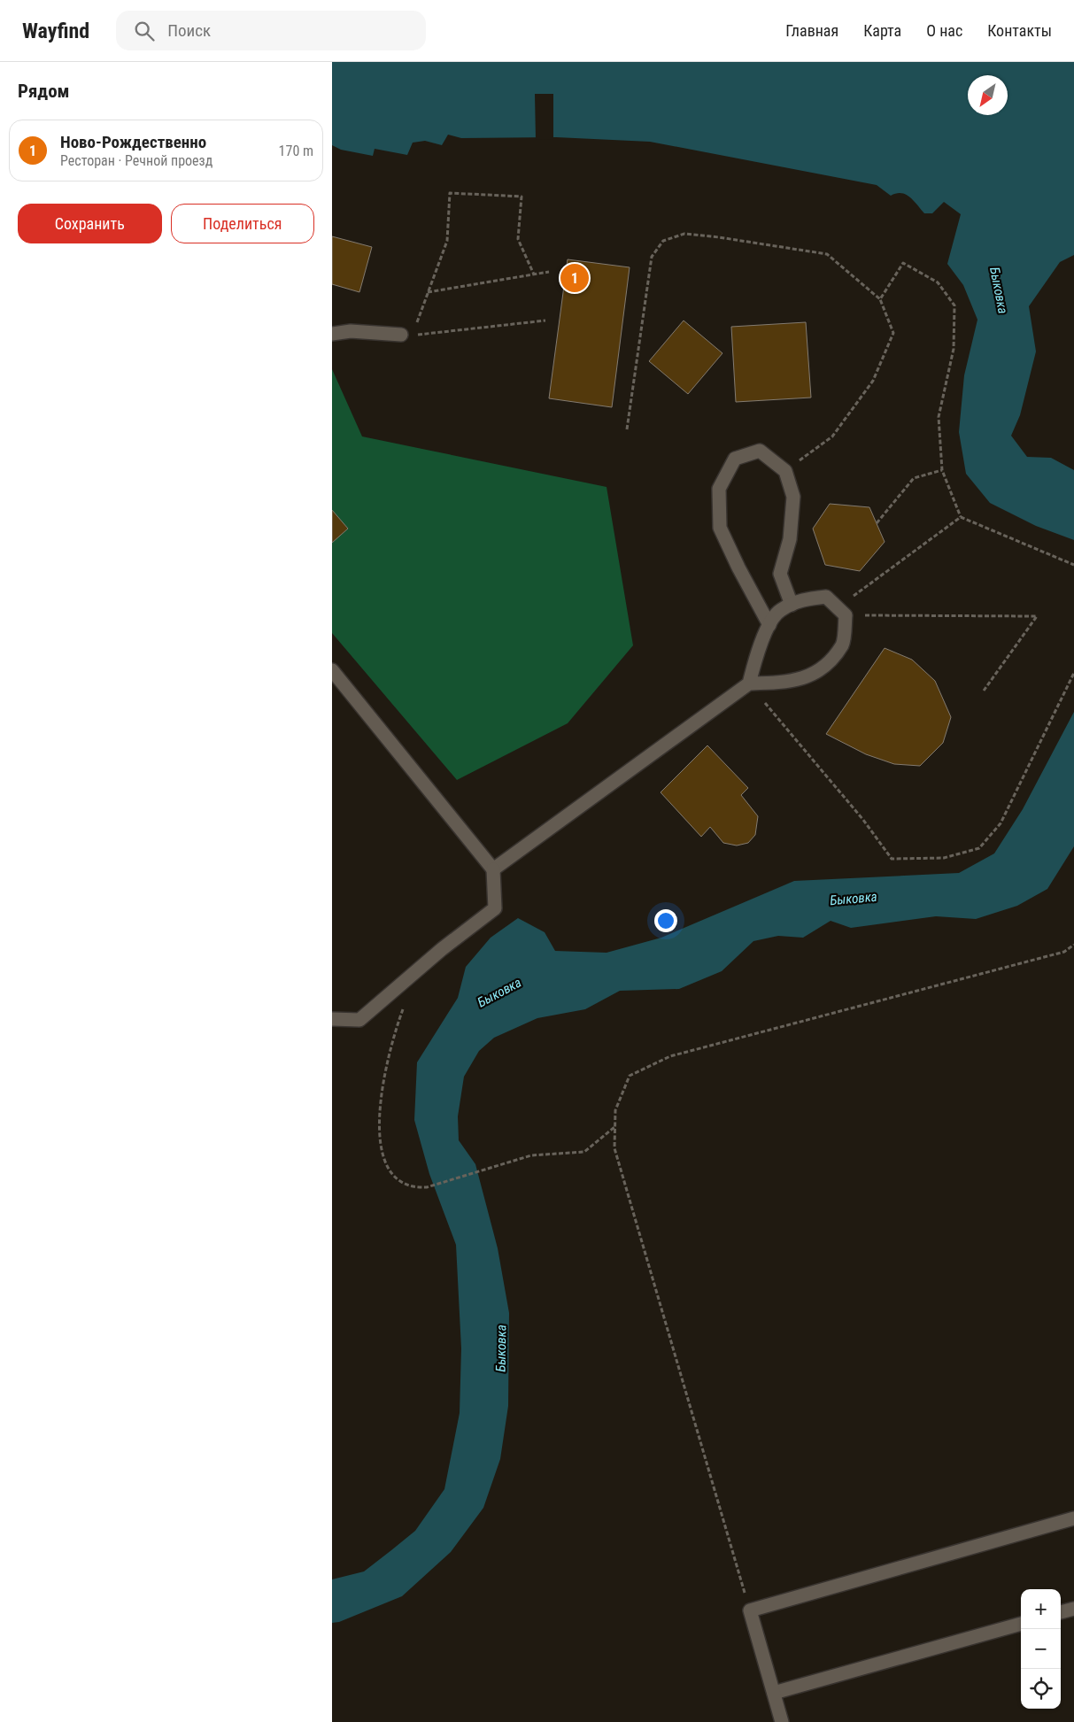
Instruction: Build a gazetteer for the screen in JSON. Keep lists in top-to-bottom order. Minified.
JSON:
{"water":["Быковка"],"north":"bottom left","page":{"header":"Wayfind","search":"Поиск","nav":["Главная","Карта","О нас","Контакты"],"heading":"Рядом","list":[{"mark":"1","name":"Ново-Рождественно","note":"Ресторан · Речной проезд","value":"170 m"}],"buttons":["Сохранить","Поделиться"],"pins":"1","map_buttons":["+","−"]}}
